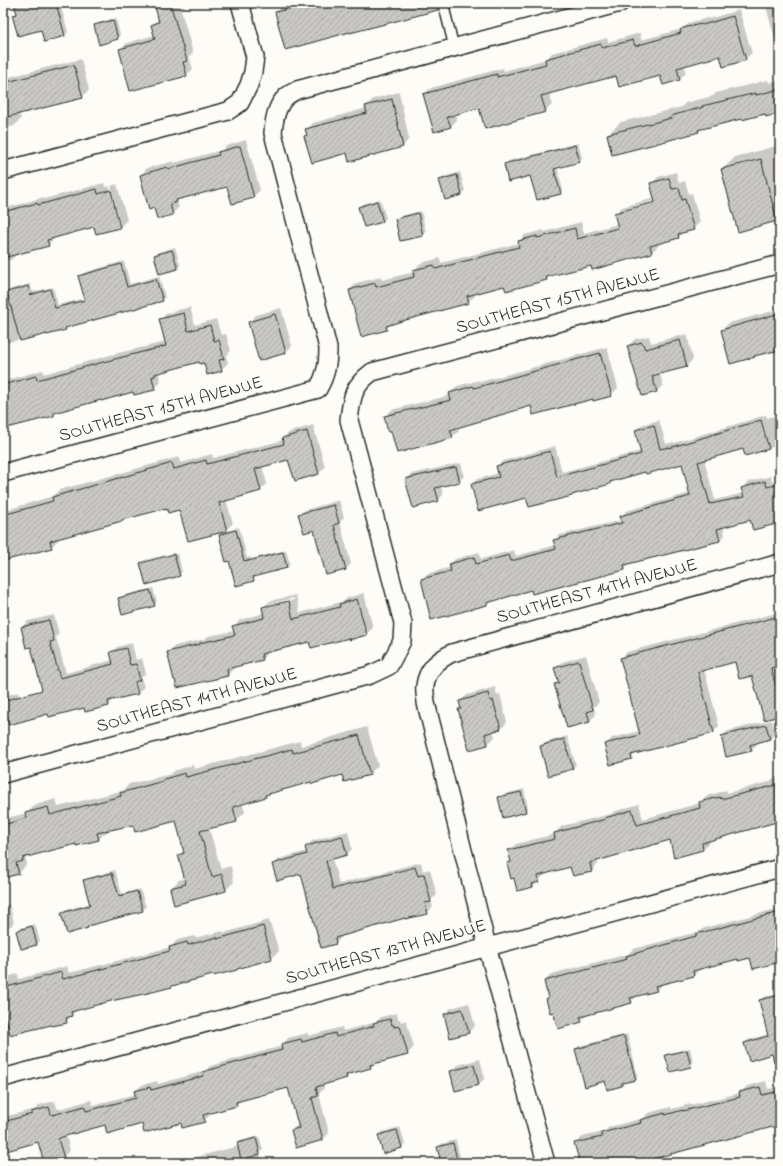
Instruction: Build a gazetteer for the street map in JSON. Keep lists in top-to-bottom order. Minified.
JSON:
{"streets":{"street":["SOUTHEAST 15TH AVENUE","SOUTHEAST 14TH AVENUE","SOUTHEAST 13TH AVENUE"]},"crossings":[["SOUTHEAST 15TH AVENUE","SOUTHEAST 14TH AVENUE"],["SOUTHEAST 14TH AVENUE","SOUTHEAST 13TH AVENUE"]]}
